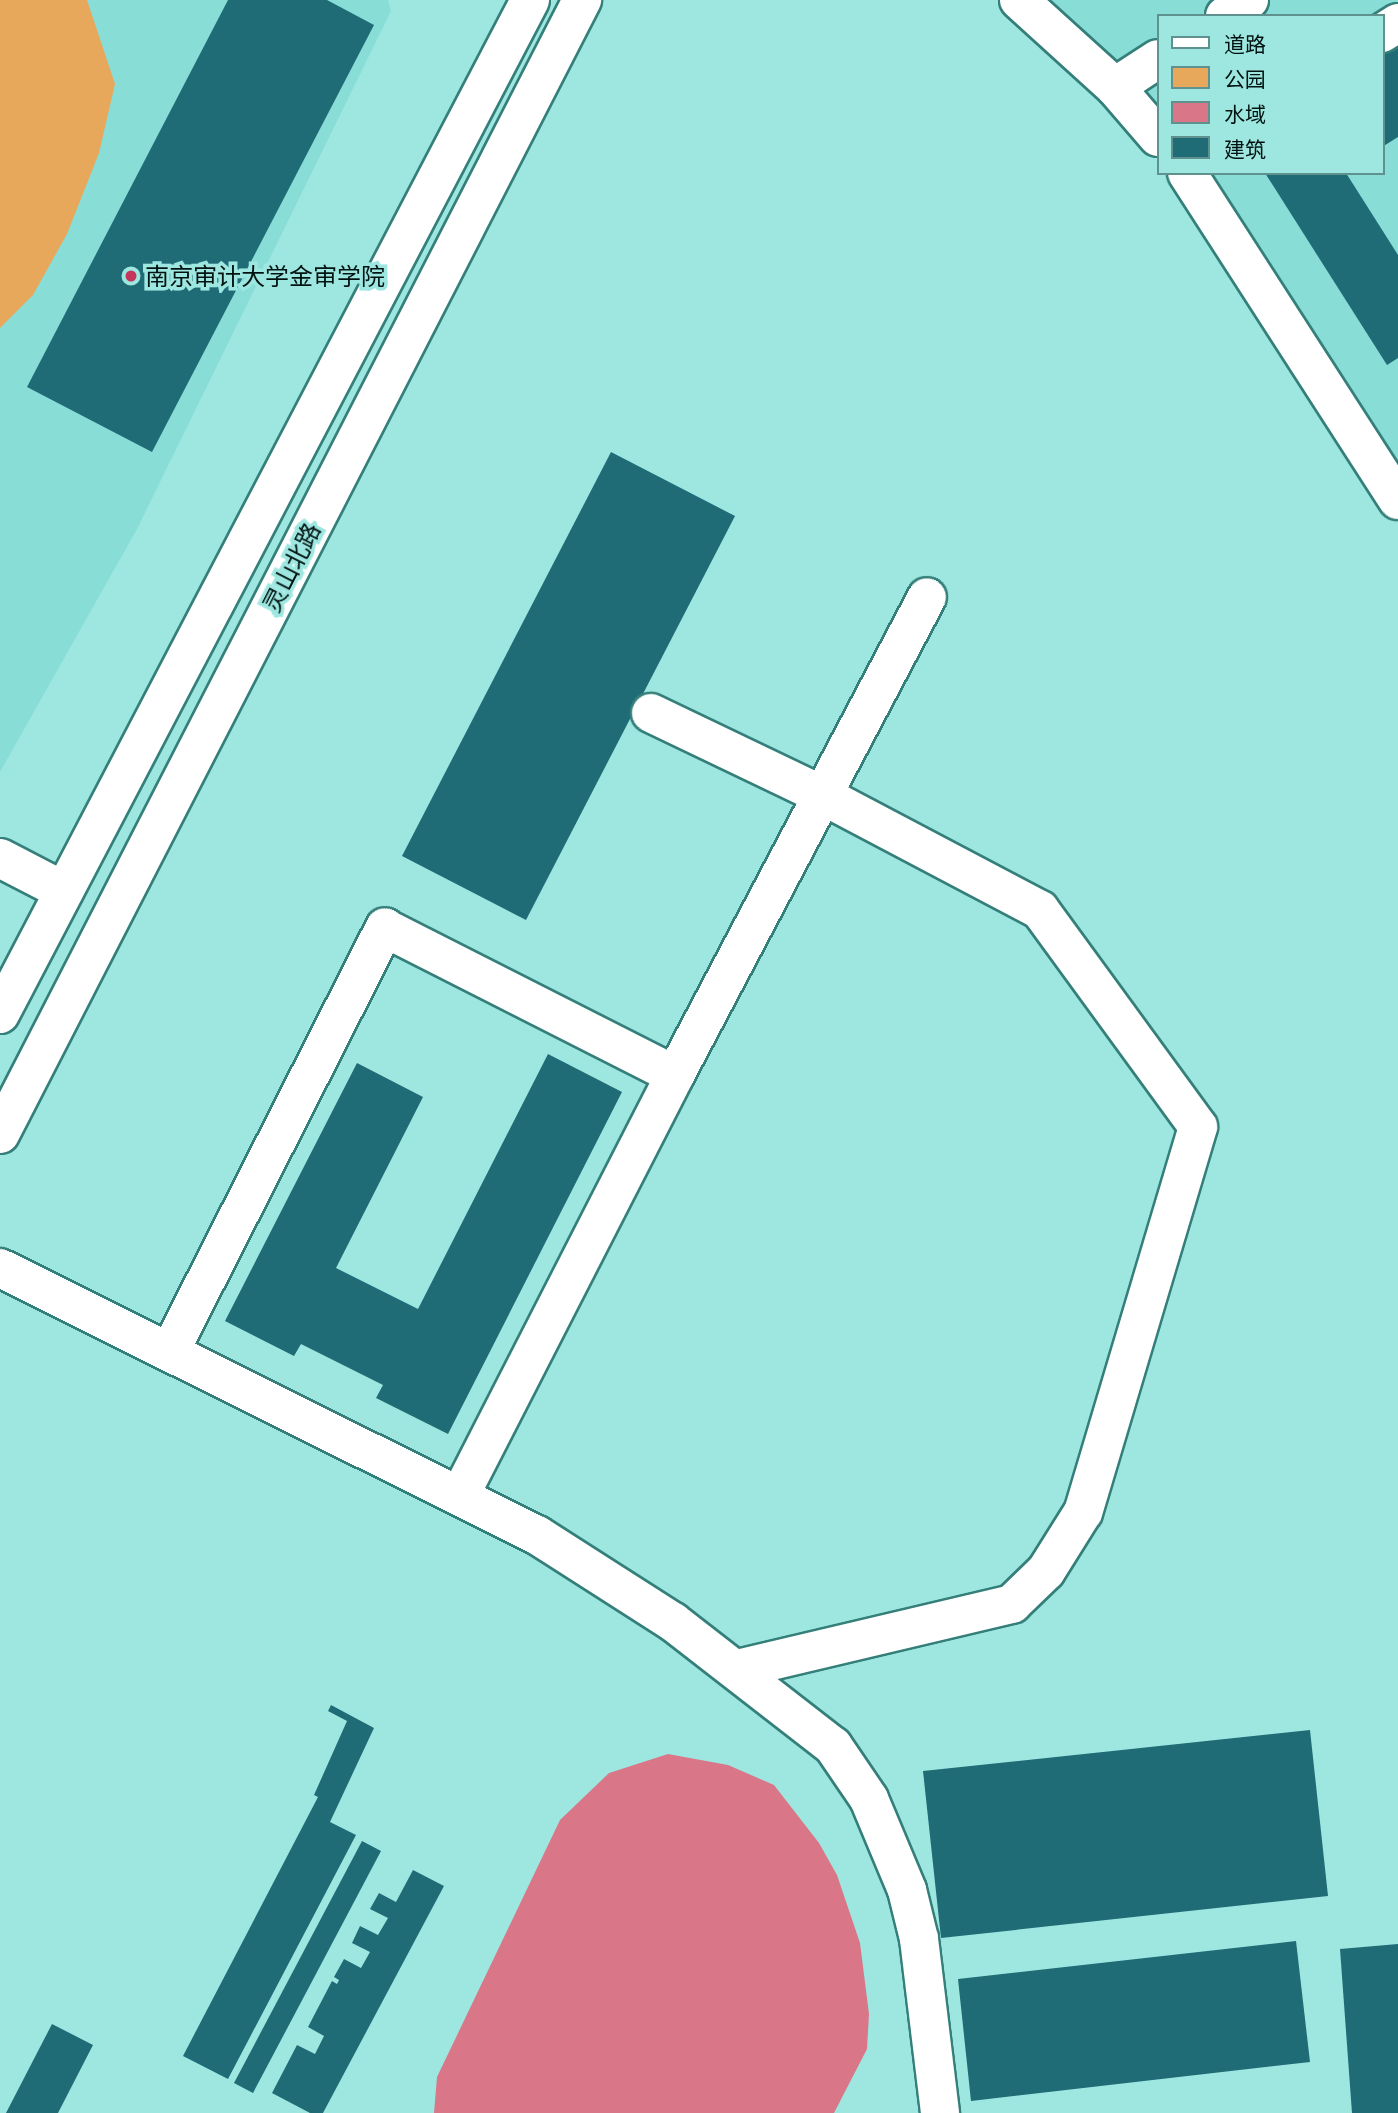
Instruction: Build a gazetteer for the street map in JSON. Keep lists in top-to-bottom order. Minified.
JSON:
{"streets":{"street":["灵山北路"]},"places":["南京审计大学金审学院"],"legend":["道路","公园","水域","建筑"]}
